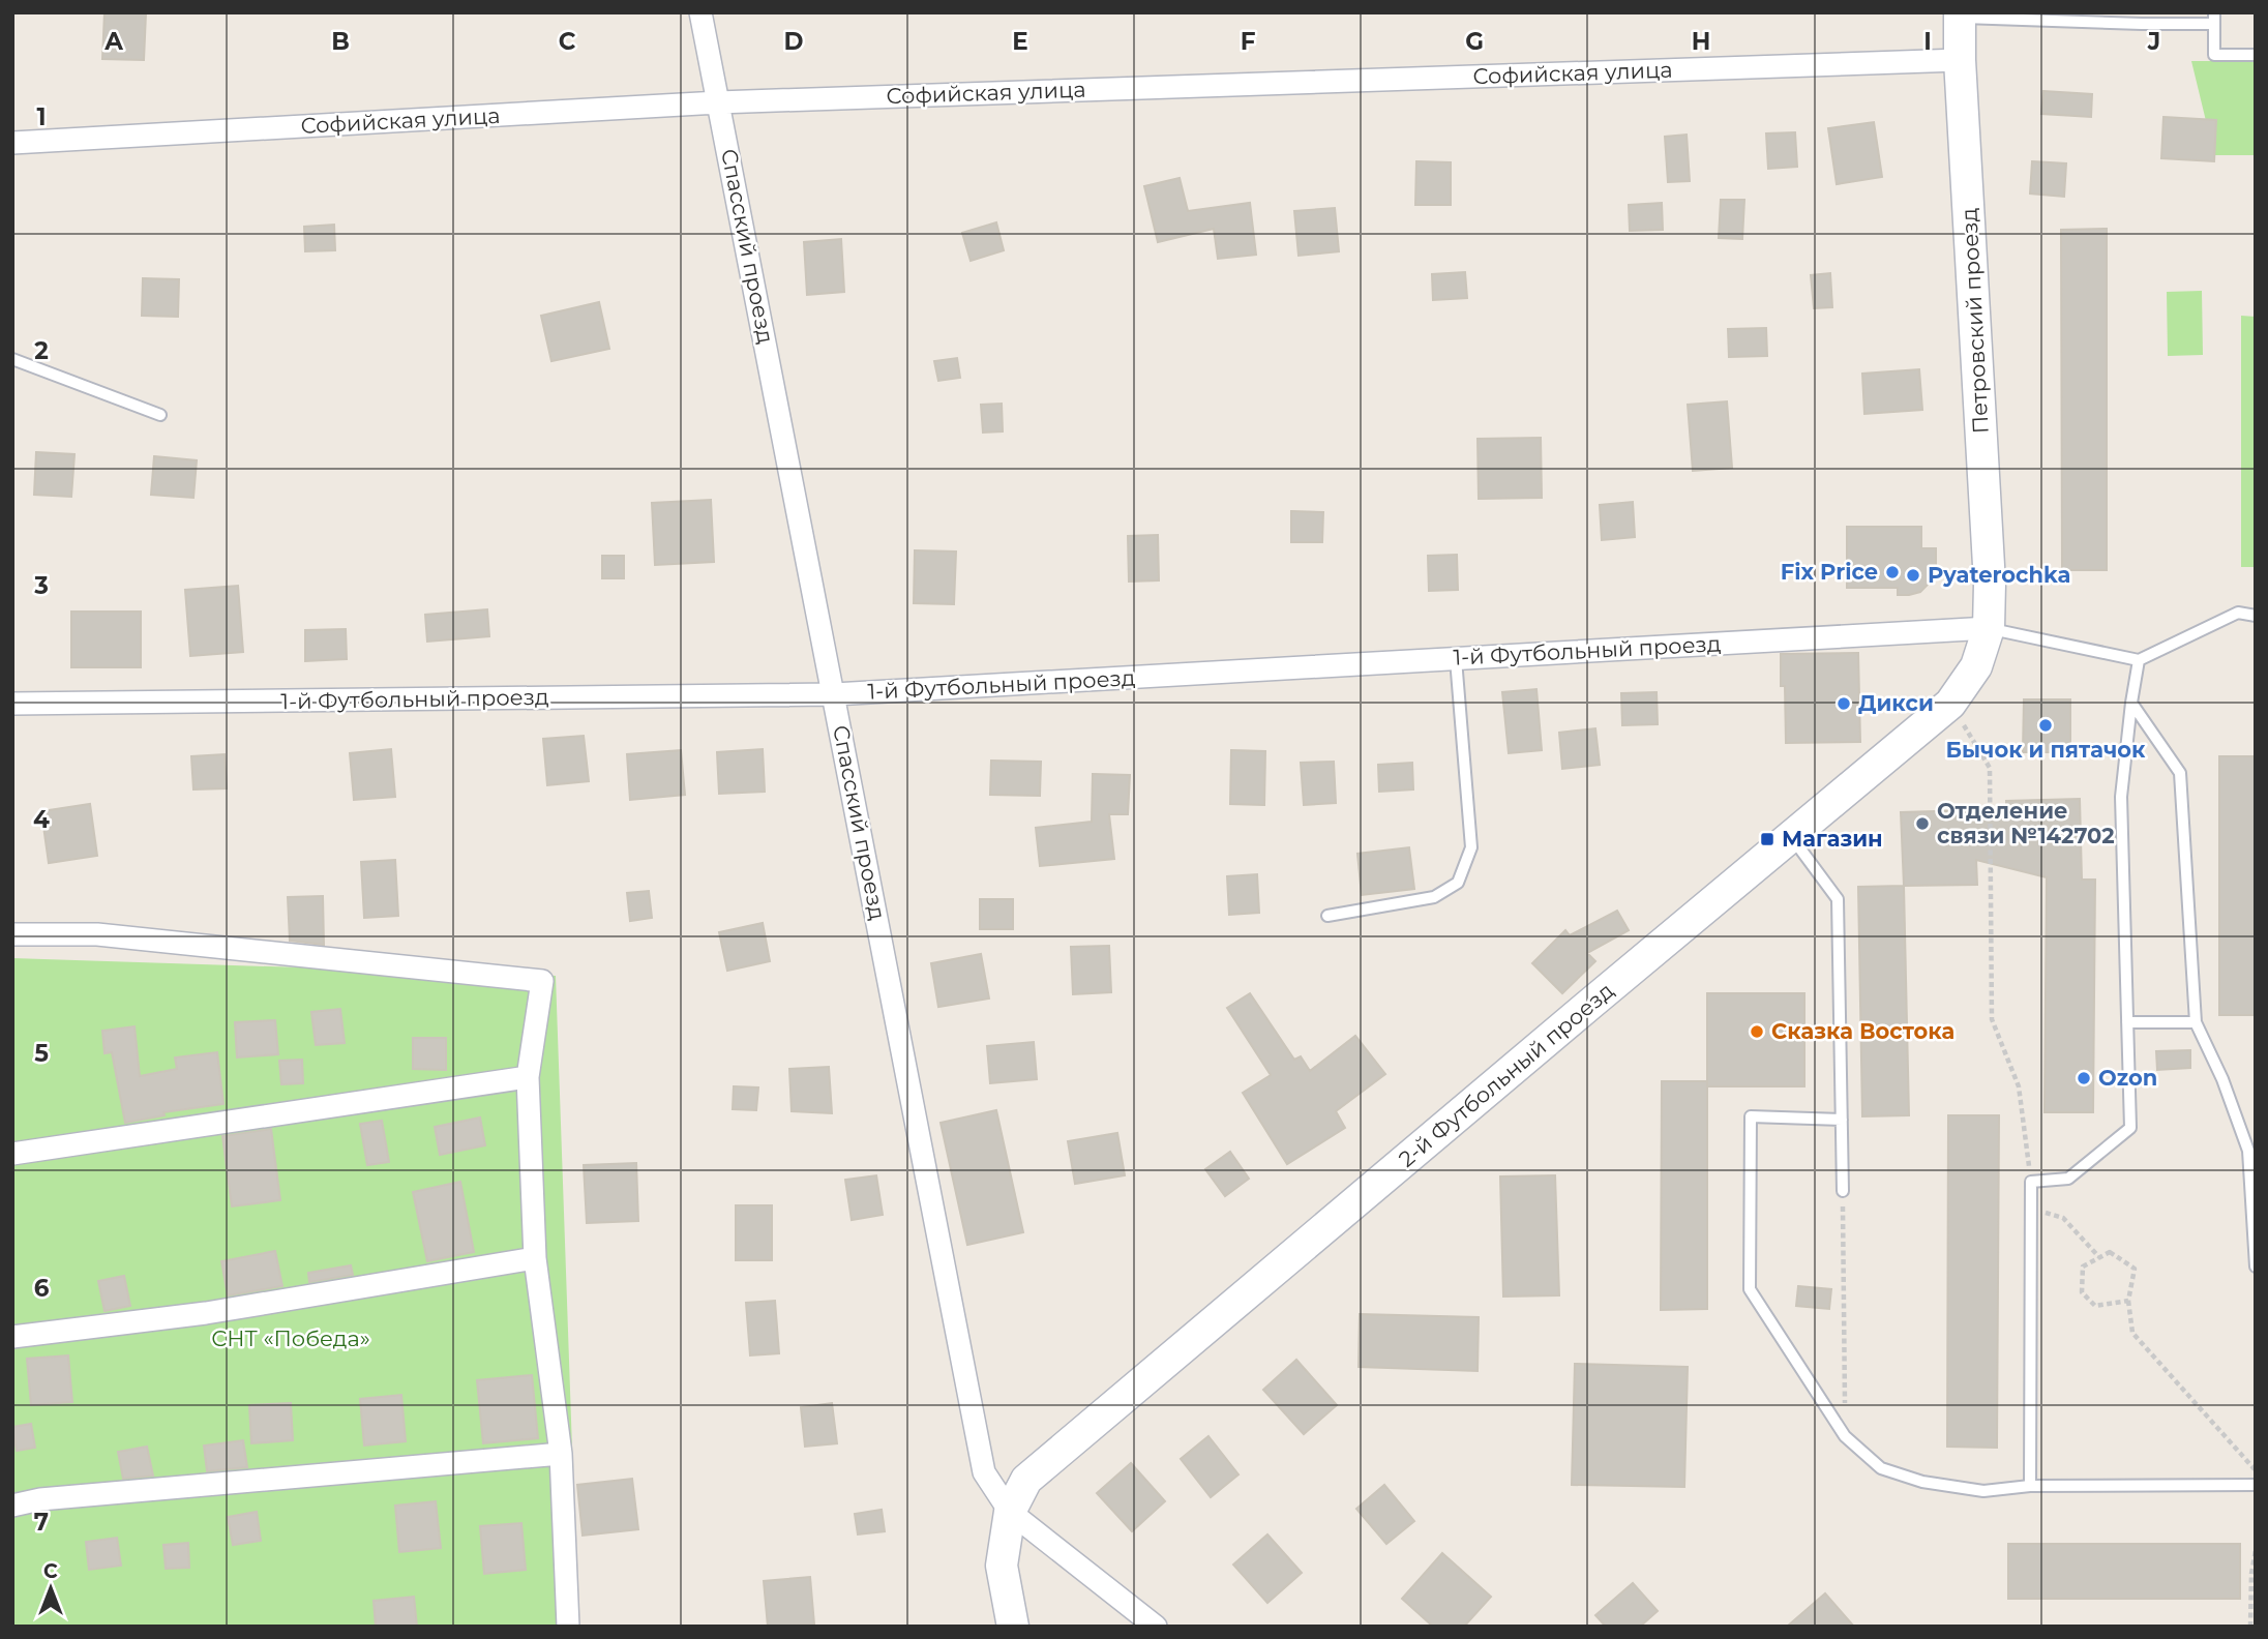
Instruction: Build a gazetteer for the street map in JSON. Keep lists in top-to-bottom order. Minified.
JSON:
{"streets":{"street":["Софийская улица","Спасский проезд","Петровский проезд","1-й Футбольный проезд","2-й Футбольный проезд"]},"crossings":[["Софийская улица","Спасский проезд"],["Софийская улица","Петровский проезд"],["Спасский проезд","1-й Футбольный проезд"],["Спасский проезд","2-й Футбольный проезд"],["Петровский проезд","1-й Футбольный проезд"],["Петровский проезд","2-й Футбольный проезд"],["1-й Футбольный проезд","2-й Футбольный проезд"]],"parks":["СНТ «Победа»"],"places":{"other":["Fix Price","Pyaterochka","Дикси","Бычок и пятачок","Отделение связи №142702","Сказка Востока","Ozon"],"transit":["Магазин"]},"north":"top","grid":{"columns":["A","B","C","D","E","F","G","H","I","J"],"rows":["1","2","3","4","5","6","7"]}}
